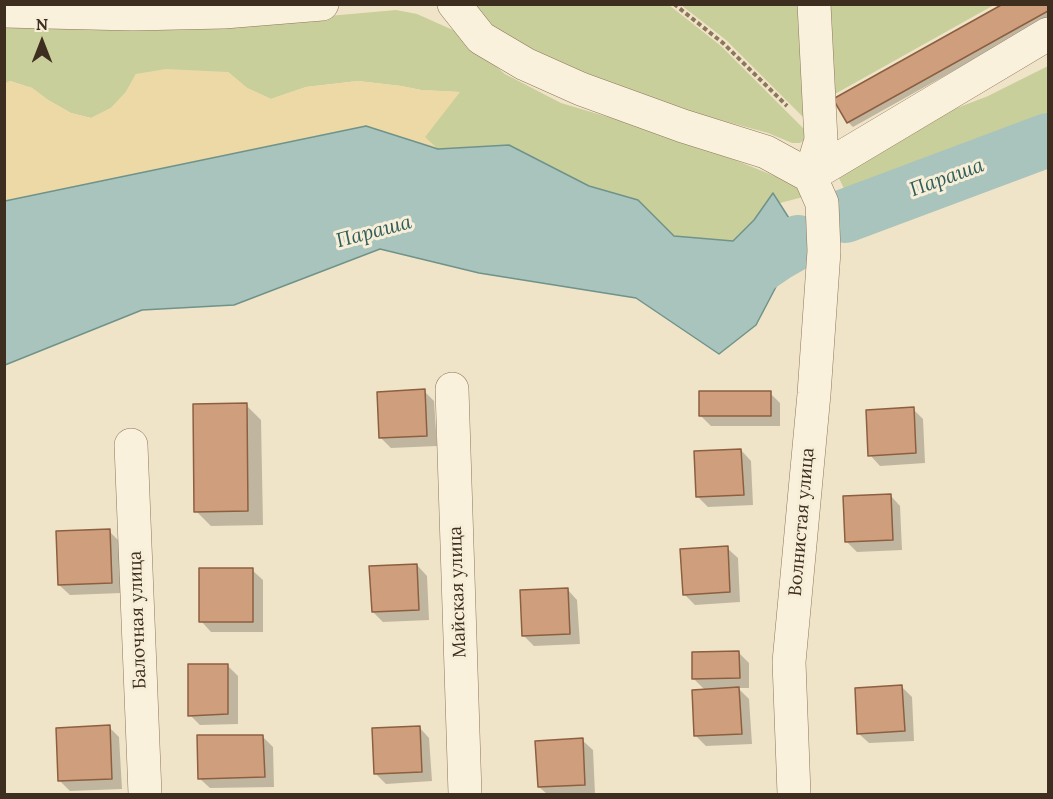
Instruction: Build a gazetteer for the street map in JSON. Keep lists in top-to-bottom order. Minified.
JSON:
{"streets":{"street":["Волнистая улица","Майская улица","Балочная улица"]},"water":["Параша"],"north":"top"}
